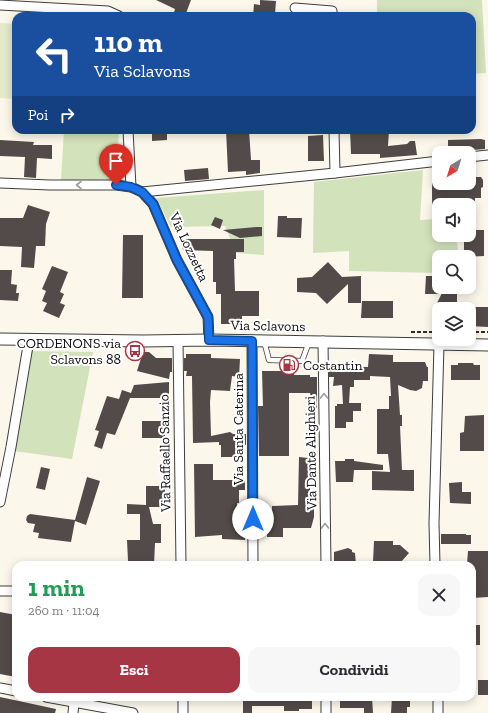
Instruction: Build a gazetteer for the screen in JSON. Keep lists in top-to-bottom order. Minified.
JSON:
{"streets":{"street":["Via Lozzetta","Via Sclavons","Via Santa Caterina","Via Raffaello Sanzio","Via Dante Alighieri"]},"crossings":[["Via Lozzetta","Via Sclavons"],["Via Sclavons","Via Santa Caterina"],["Via Sclavons","Via Raffaello Sanzio"],["Via Sclavons","Via Dante Alighieri"]],"one_way":["Via Lozzetta","Via Dante Alighieri"],"places":{"bus stop":["CORDENONS via Sclavons 88"],"fuel station":["Costantin"]},"north":"bottom left","page":{"turn":["110 m","Via Sclavons"],"then":"Poi","heading":["1 min","260 m · 11:04"],"buttons":["Esci","Condividi"]}}
